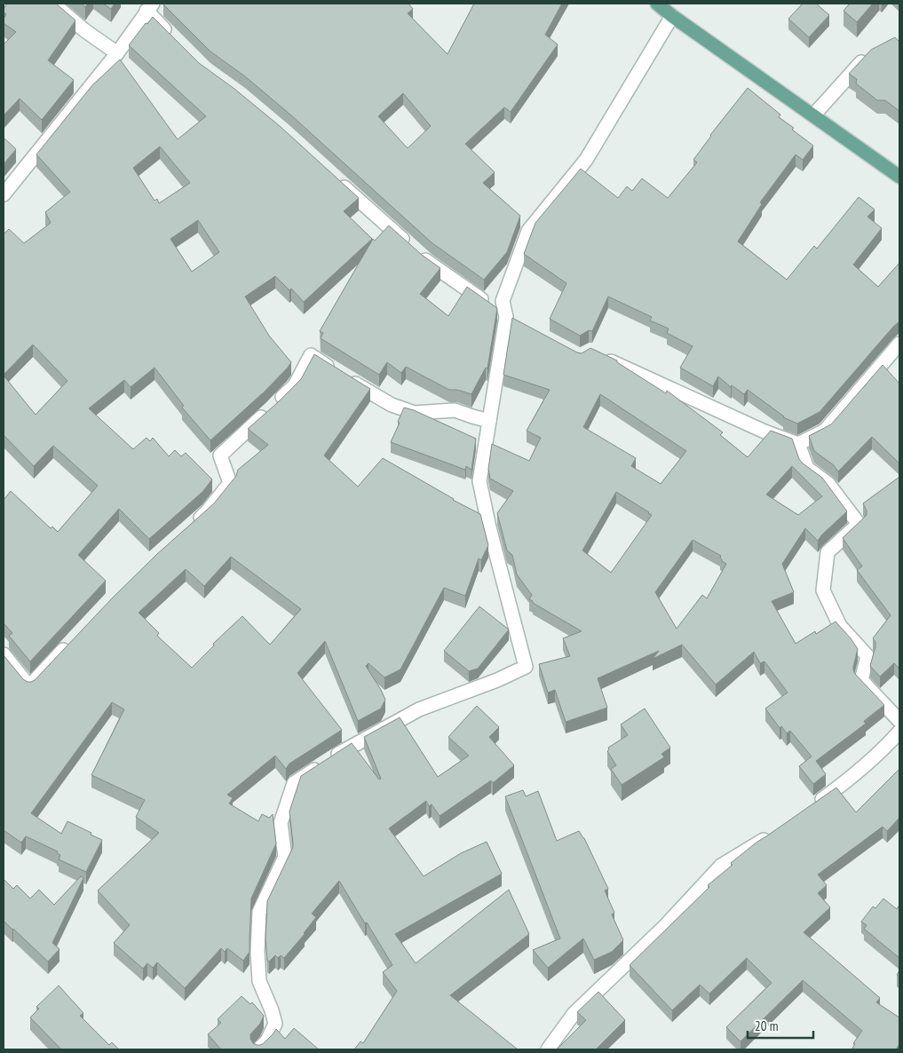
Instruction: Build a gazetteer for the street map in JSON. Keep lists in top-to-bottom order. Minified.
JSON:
{"scale_bar":"20 m"}
